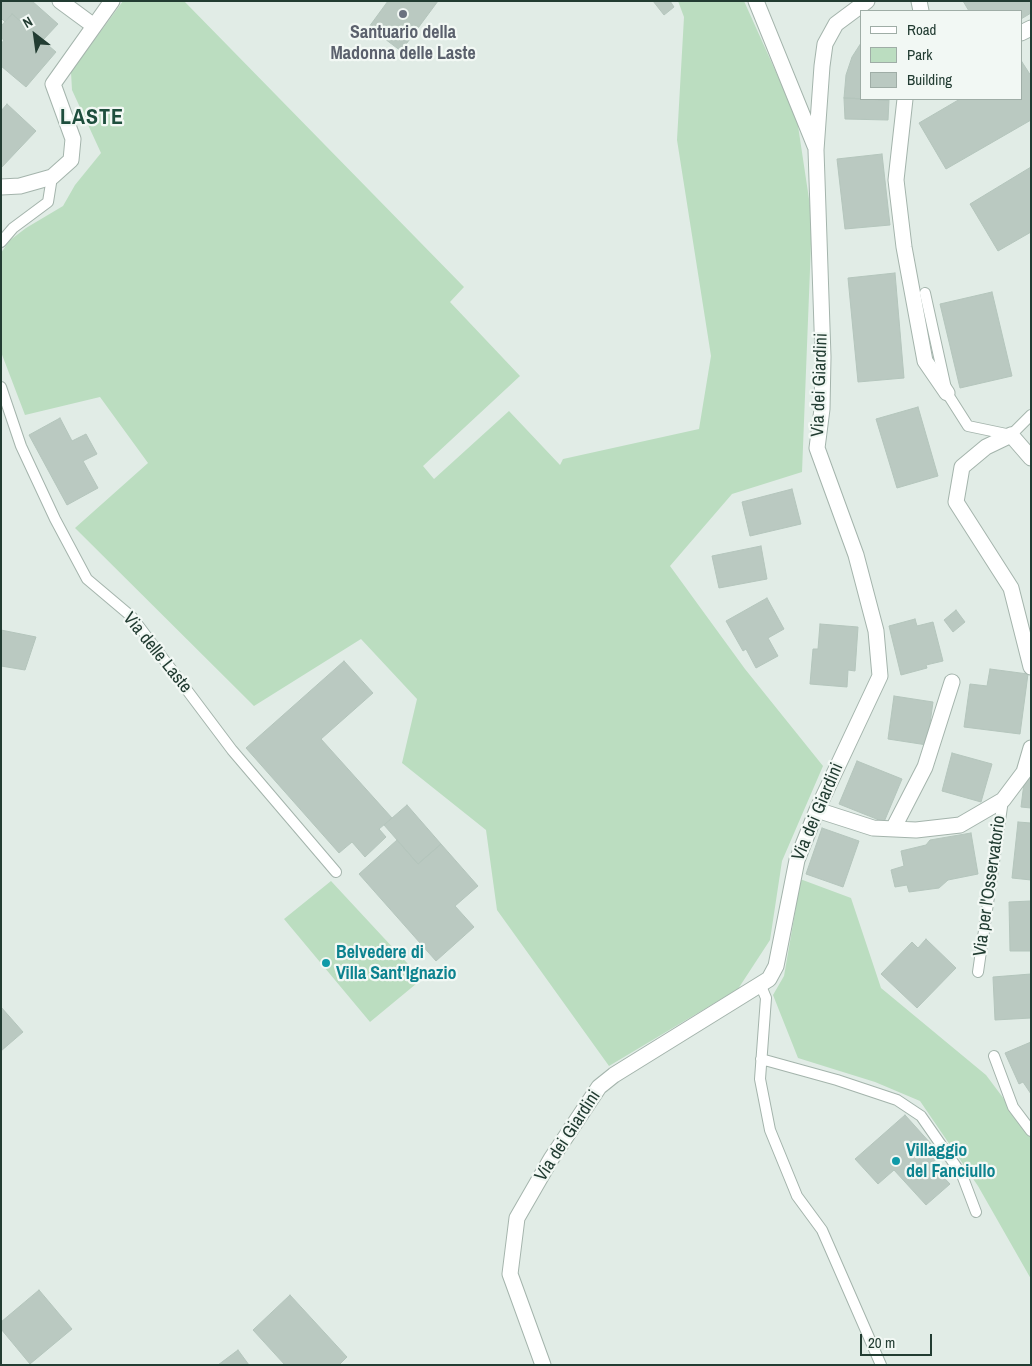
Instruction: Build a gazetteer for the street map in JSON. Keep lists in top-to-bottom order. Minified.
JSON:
{"streets":{"street":["Via dei Giardini","Via per l'Osservatorio"],"lane":["Via delle Laste"]},"crossings":[["Via dei Giardini","Via per l'Osservatorio"]],"districts":["LASTE"],"places":["Santuario della Madonna delle Laste","Belvedere di Villa Sant'Ignazio","Villaggio del Fanciullo"],"legend":["Road","Park","Building"],"scale_bar":"20 m","north":"top left"}
